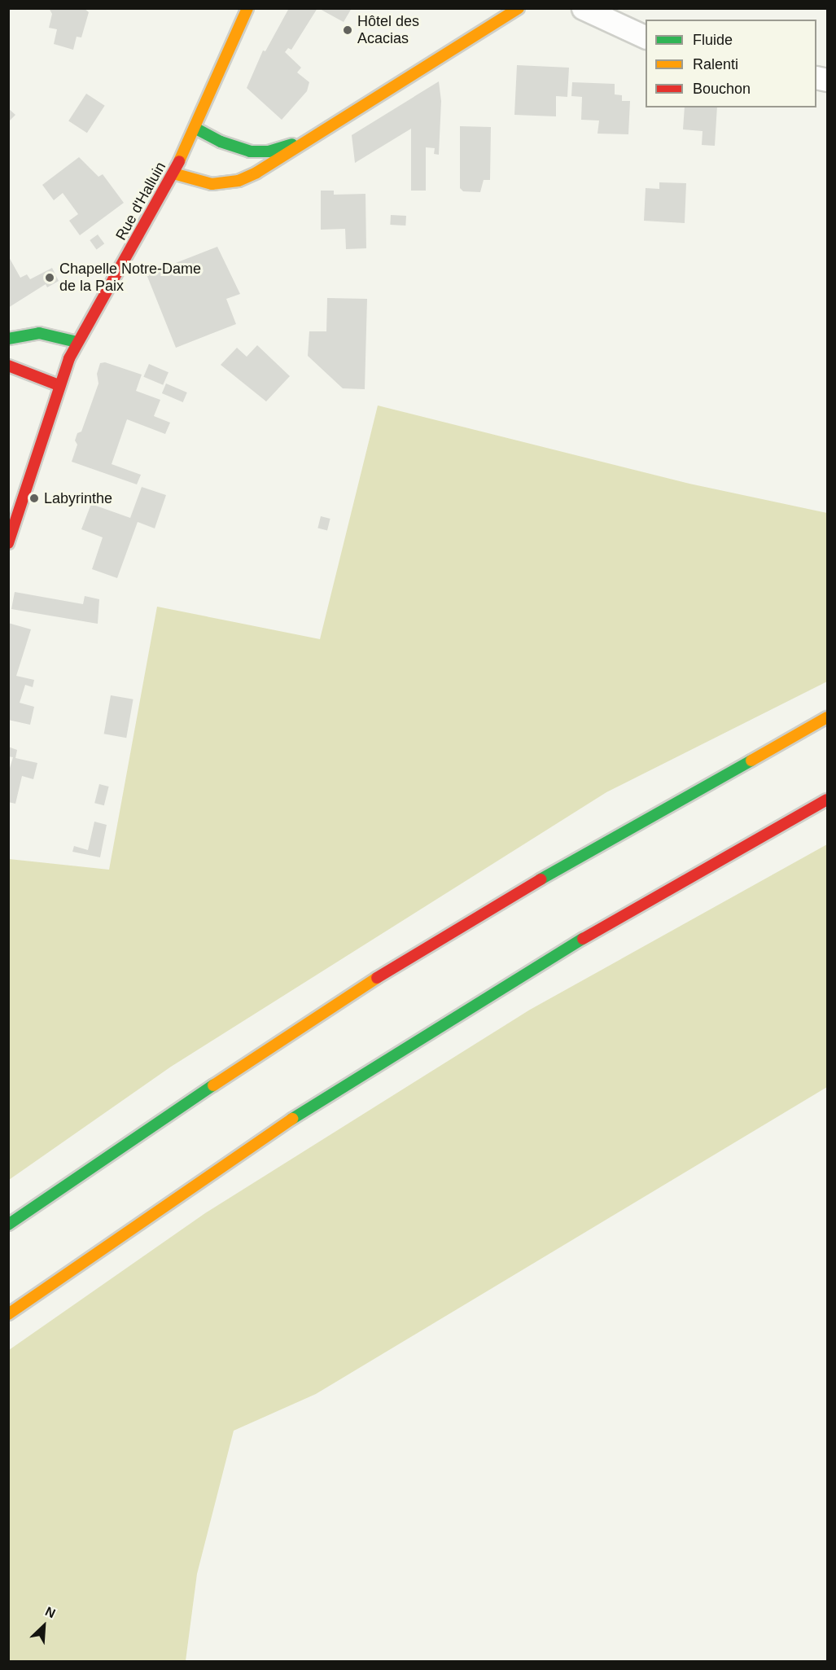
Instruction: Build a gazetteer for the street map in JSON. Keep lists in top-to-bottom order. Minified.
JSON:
{"streets":{"main road":["Rue d'Halluin"]},"places":["Hôtel des Acacias","Chapelle Notre-Dame de la Paix","Labyrinthe"],"legend":["Fluide","Ralenti","Bouchon"],"north":"top right"}
